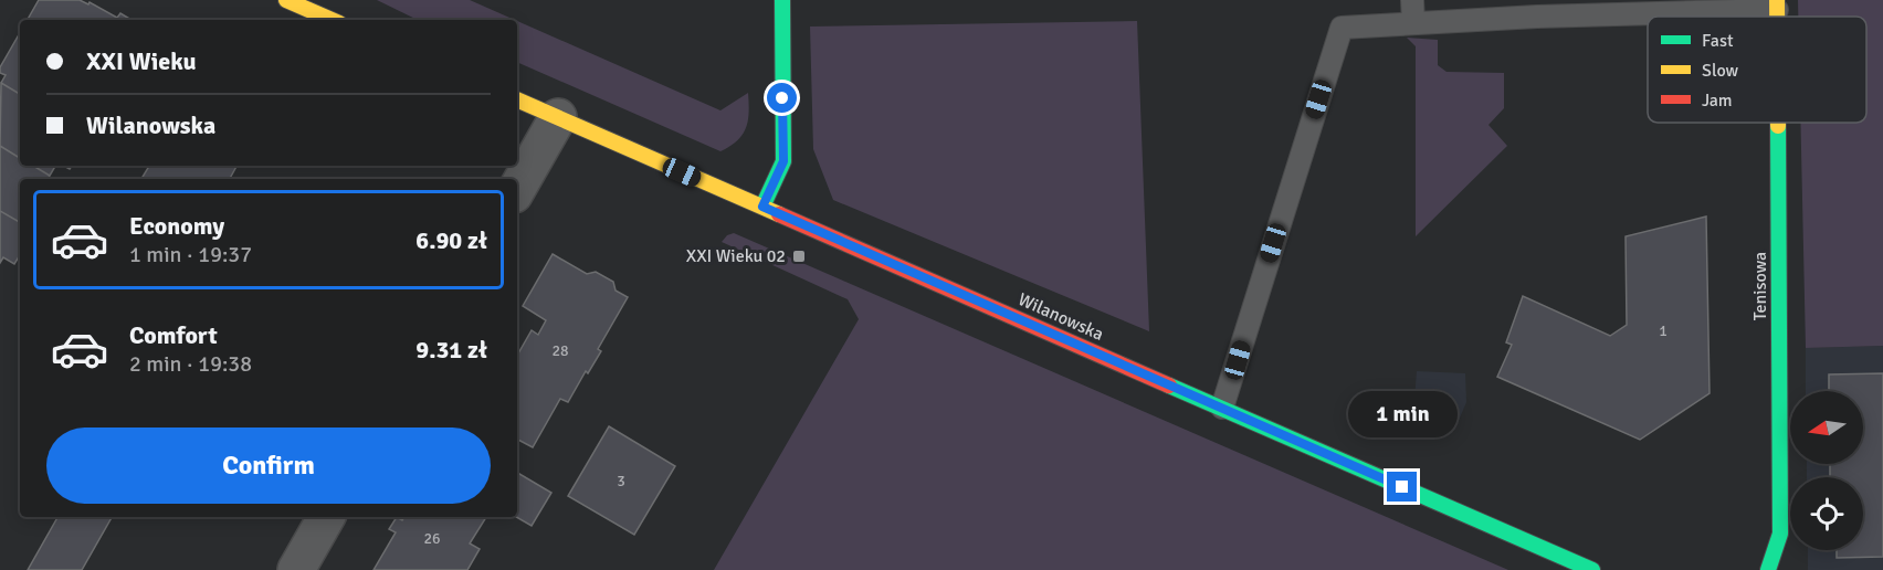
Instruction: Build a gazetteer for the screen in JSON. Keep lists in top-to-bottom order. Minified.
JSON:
{"streets":{"street":["Tenisowa","Wilanowska"]},"places":{"transit":["XXI Wieku 02"]},"house_numbers":["1","28","3","26"],"legend":["Fast","Slow","Jam"],"north":"left","page":{"banner":["XXI Wieku","Wilanowska"],"list":[{"name":"Economy","note":"1 min · 19:37","value":"6.90 zł"},{"name":"Comfort","note":"2 min · 19:38","value":"9.31 zł"}],"bubble":"1 min","buttons":"Confirm"}}
